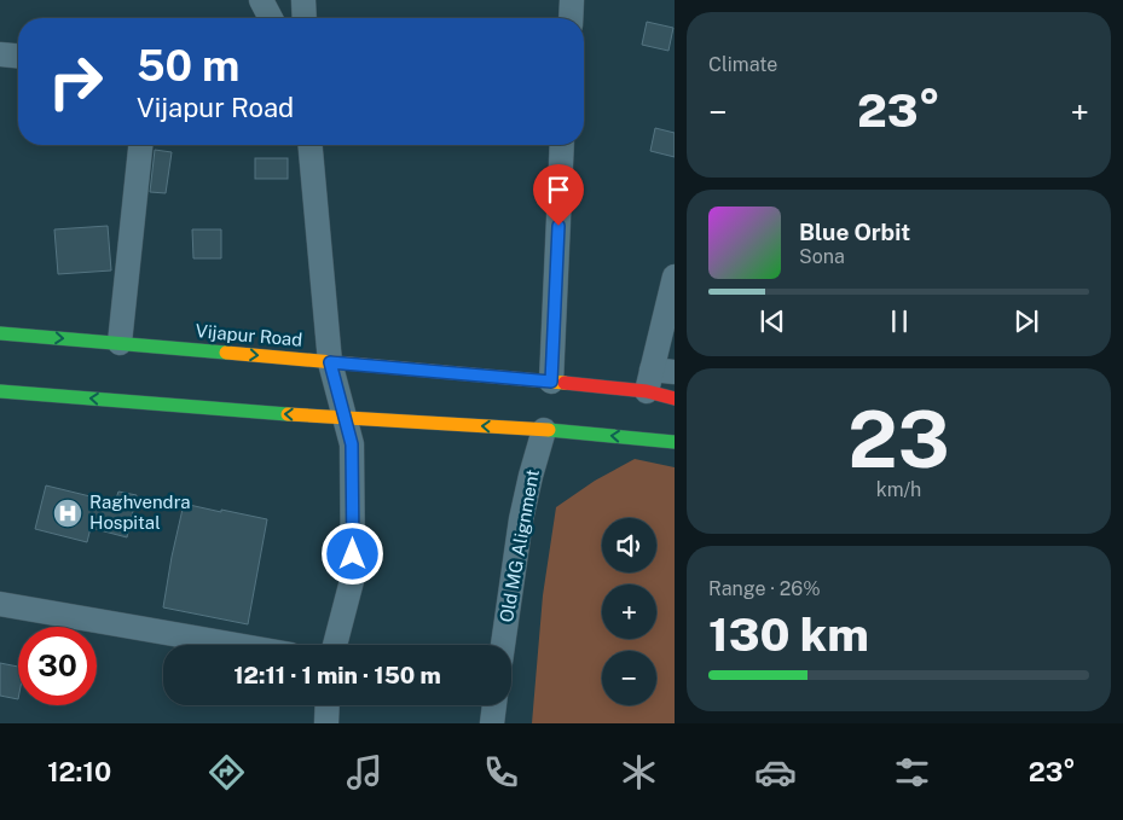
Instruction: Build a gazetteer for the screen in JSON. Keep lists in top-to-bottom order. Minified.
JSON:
{"streets":{"main road":["Vijapur Road"],"street":["Old MG Alignment"]},"places":{"hospital":["Raghvendra Hospital"]},"page":{"tile":["Climate",["23","km/h"],["Range · 26%","130 km"]],"turn":["50 m","Vijapur Road"],"heat":["−","23°","+"],"song":["Blue Orbit","Sona"],"map_buttons":["+","−"],"limit":"30","trip":"12:11 · 1 min · 150 m","tabs":["12:10","23°"]}}
